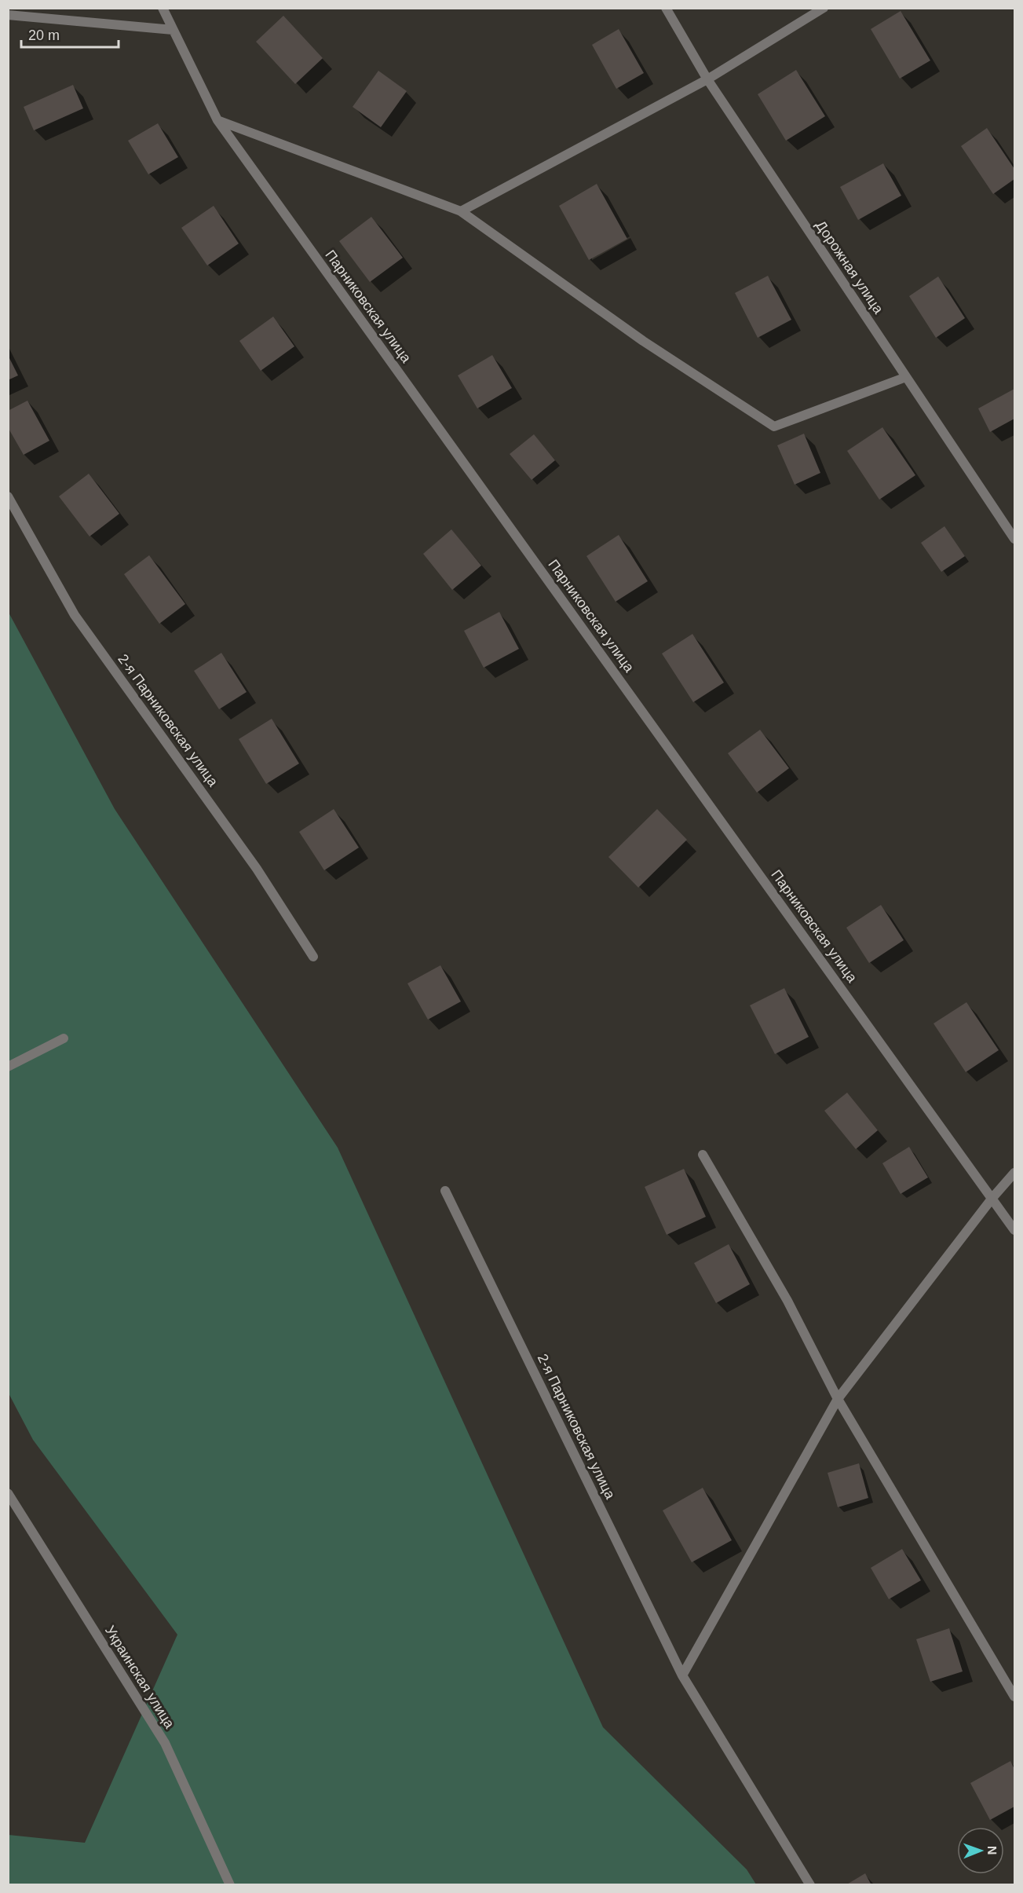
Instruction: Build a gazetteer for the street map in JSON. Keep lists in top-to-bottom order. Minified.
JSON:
{"streets":{"street":["Дорожная улица","Парниковская улица","2-я Парниковская улица","Украинская улица"]},"scale_bar":"20 m","north":"right"}
